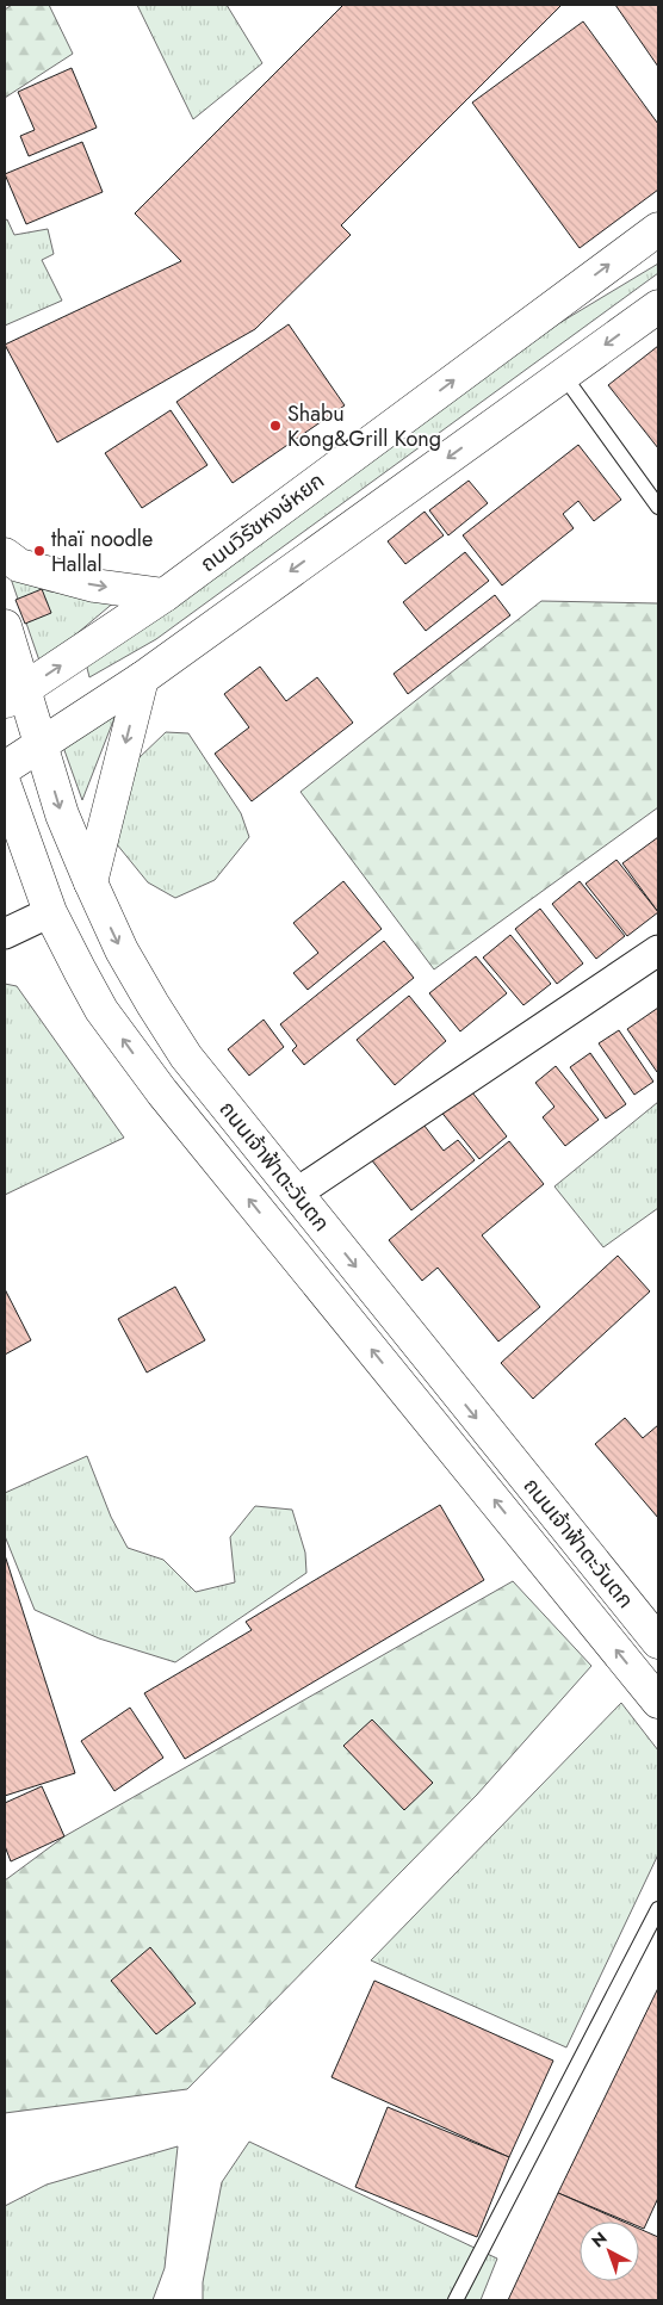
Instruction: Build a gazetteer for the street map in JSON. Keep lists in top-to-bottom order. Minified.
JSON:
{"streets":{"main road":["ถนนวิรัชหงษ์หยก","ถนนเจ้าฟ้าตะวันตก"]},"crossings":[["ถนนวิรัชหงษ์หยก","ถนนเจ้าฟ้าตะวันตก"]],"places":["Shabu Kong&Grill Kong","thaï noodle Hallal"],"north":"top left"}
